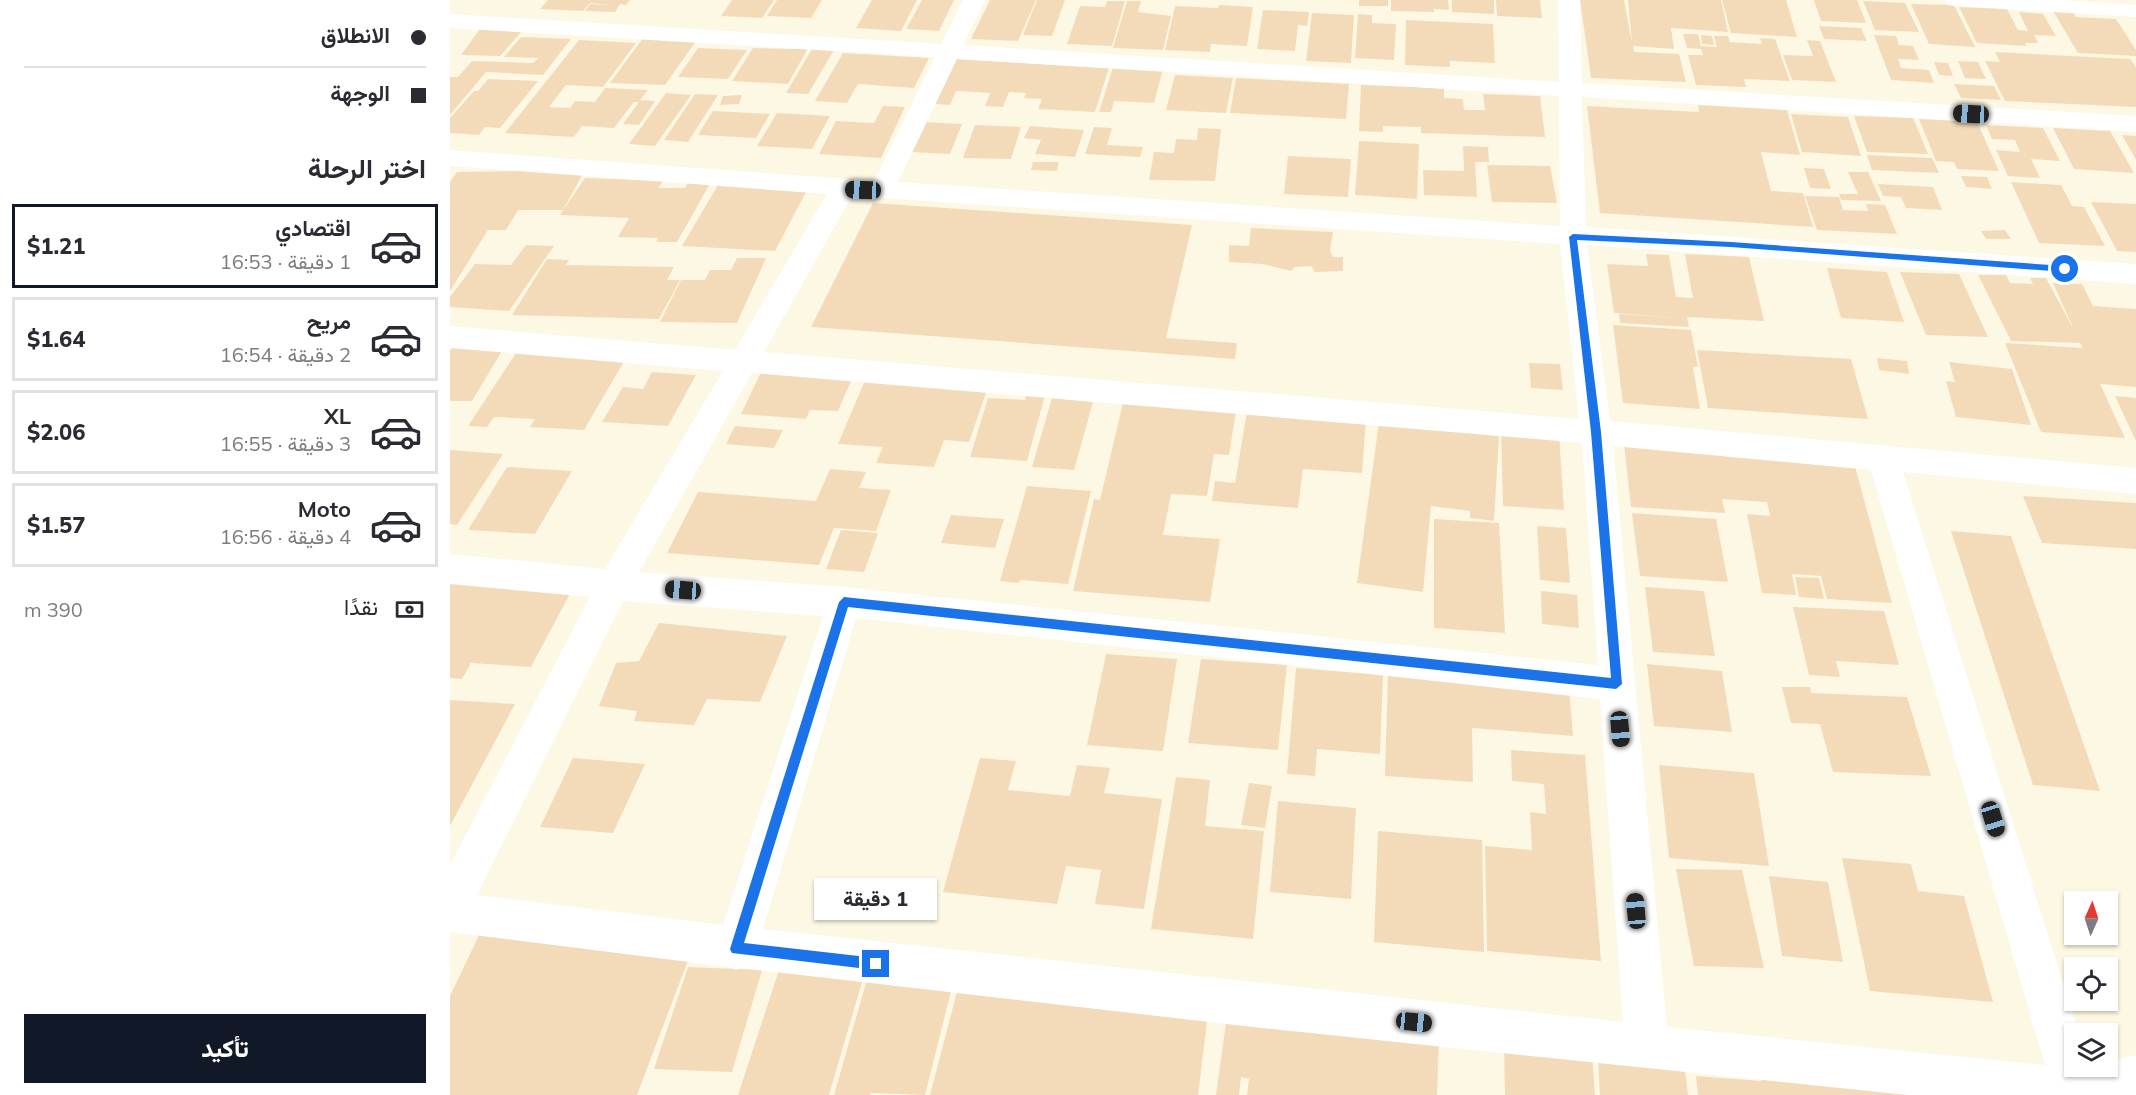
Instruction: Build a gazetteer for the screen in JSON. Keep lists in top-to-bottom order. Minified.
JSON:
{"north":"top","page":{"banner":["الانطلاق","الوجهة"],"heading":"اختر الرحلة","list":[{"name":"اقتصادي","note":"1 دقيقة · 16:53","value":"$1.21"},{"name":"مريح","note":"2 دقيقة · 16:54","value":"$1.64"},{"name":"XL","note":"3 دقيقة · 16:55","value":"$2.06"},{"name":"Moto","note":"4 دقيقة · 16:56","value":"$1.57"}],"pay":["نقدًا","390 m"],"bubble":"1 دقيقة","buttons":"تأكيد"}}
